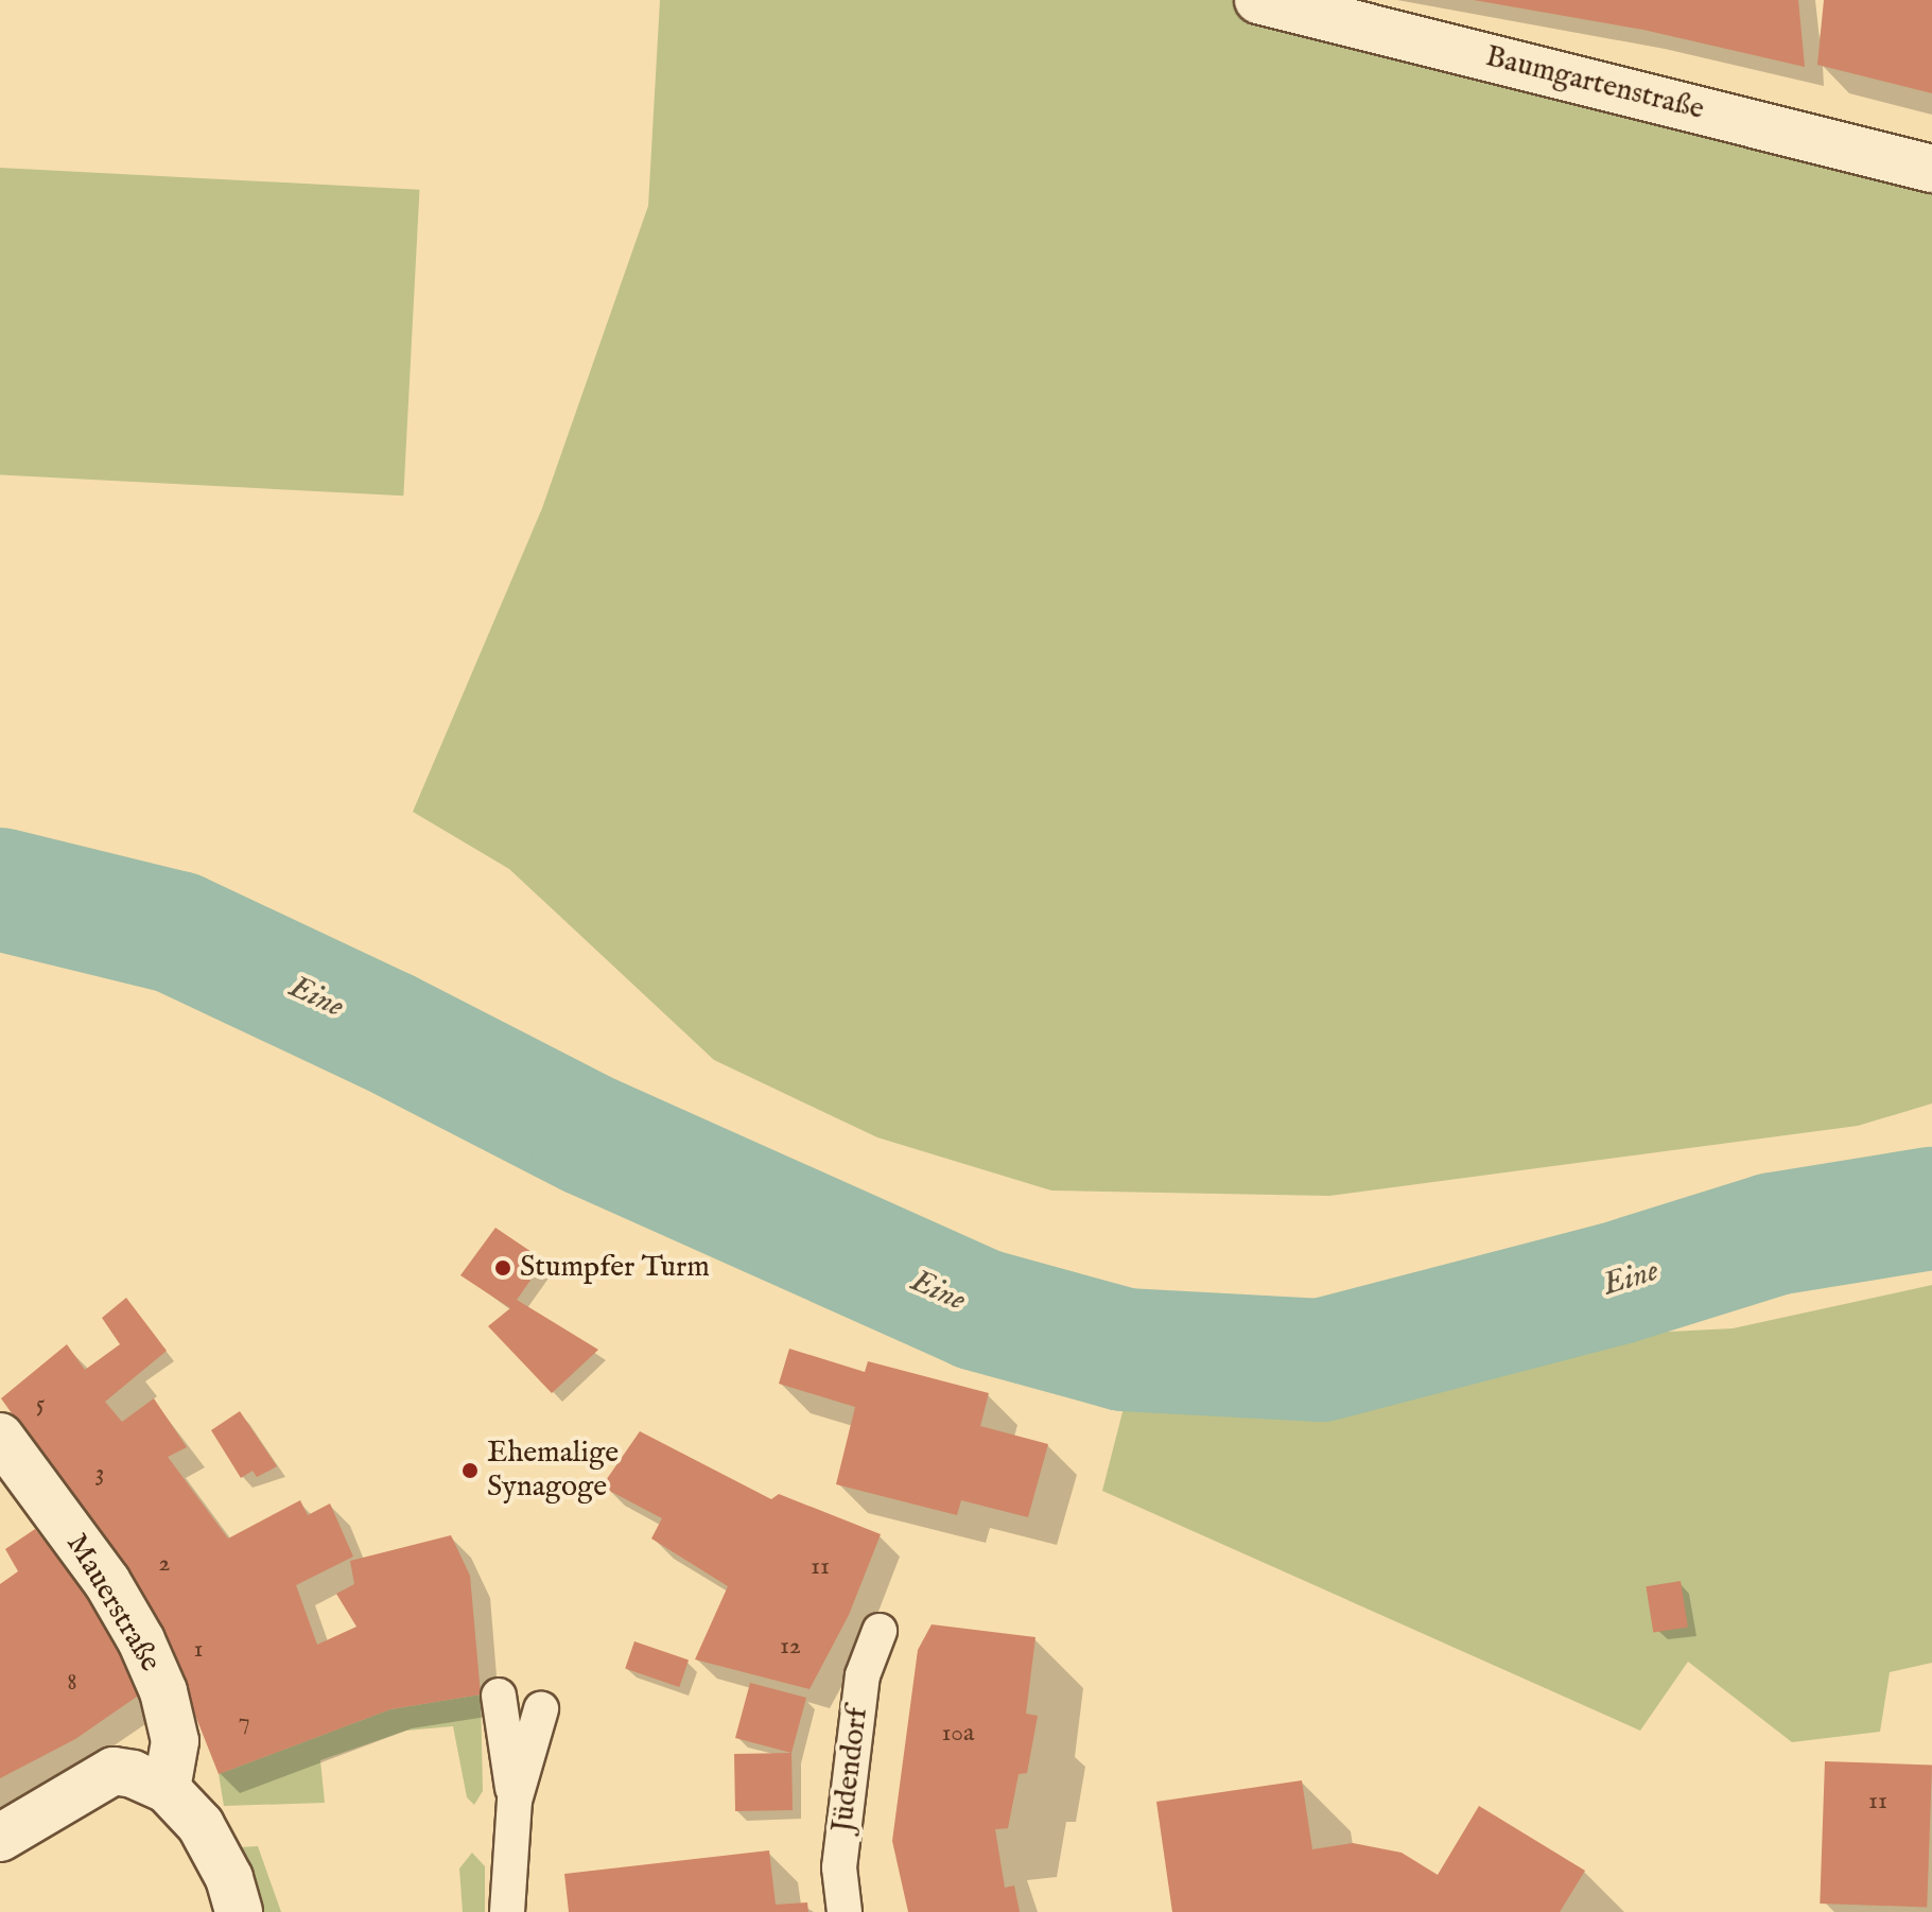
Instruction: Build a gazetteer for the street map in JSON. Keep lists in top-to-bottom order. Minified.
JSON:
{"streets":{"street":["Baumgartenstraße","Mauerstraße"],"lane":["Jüdendorf"]},"water":["Eine"],"places":["Stumpfer Turm","Ehemalige Synagoge"],"house_numbers":["5","3","2","11","12","1","8","7","10a","11"]}
